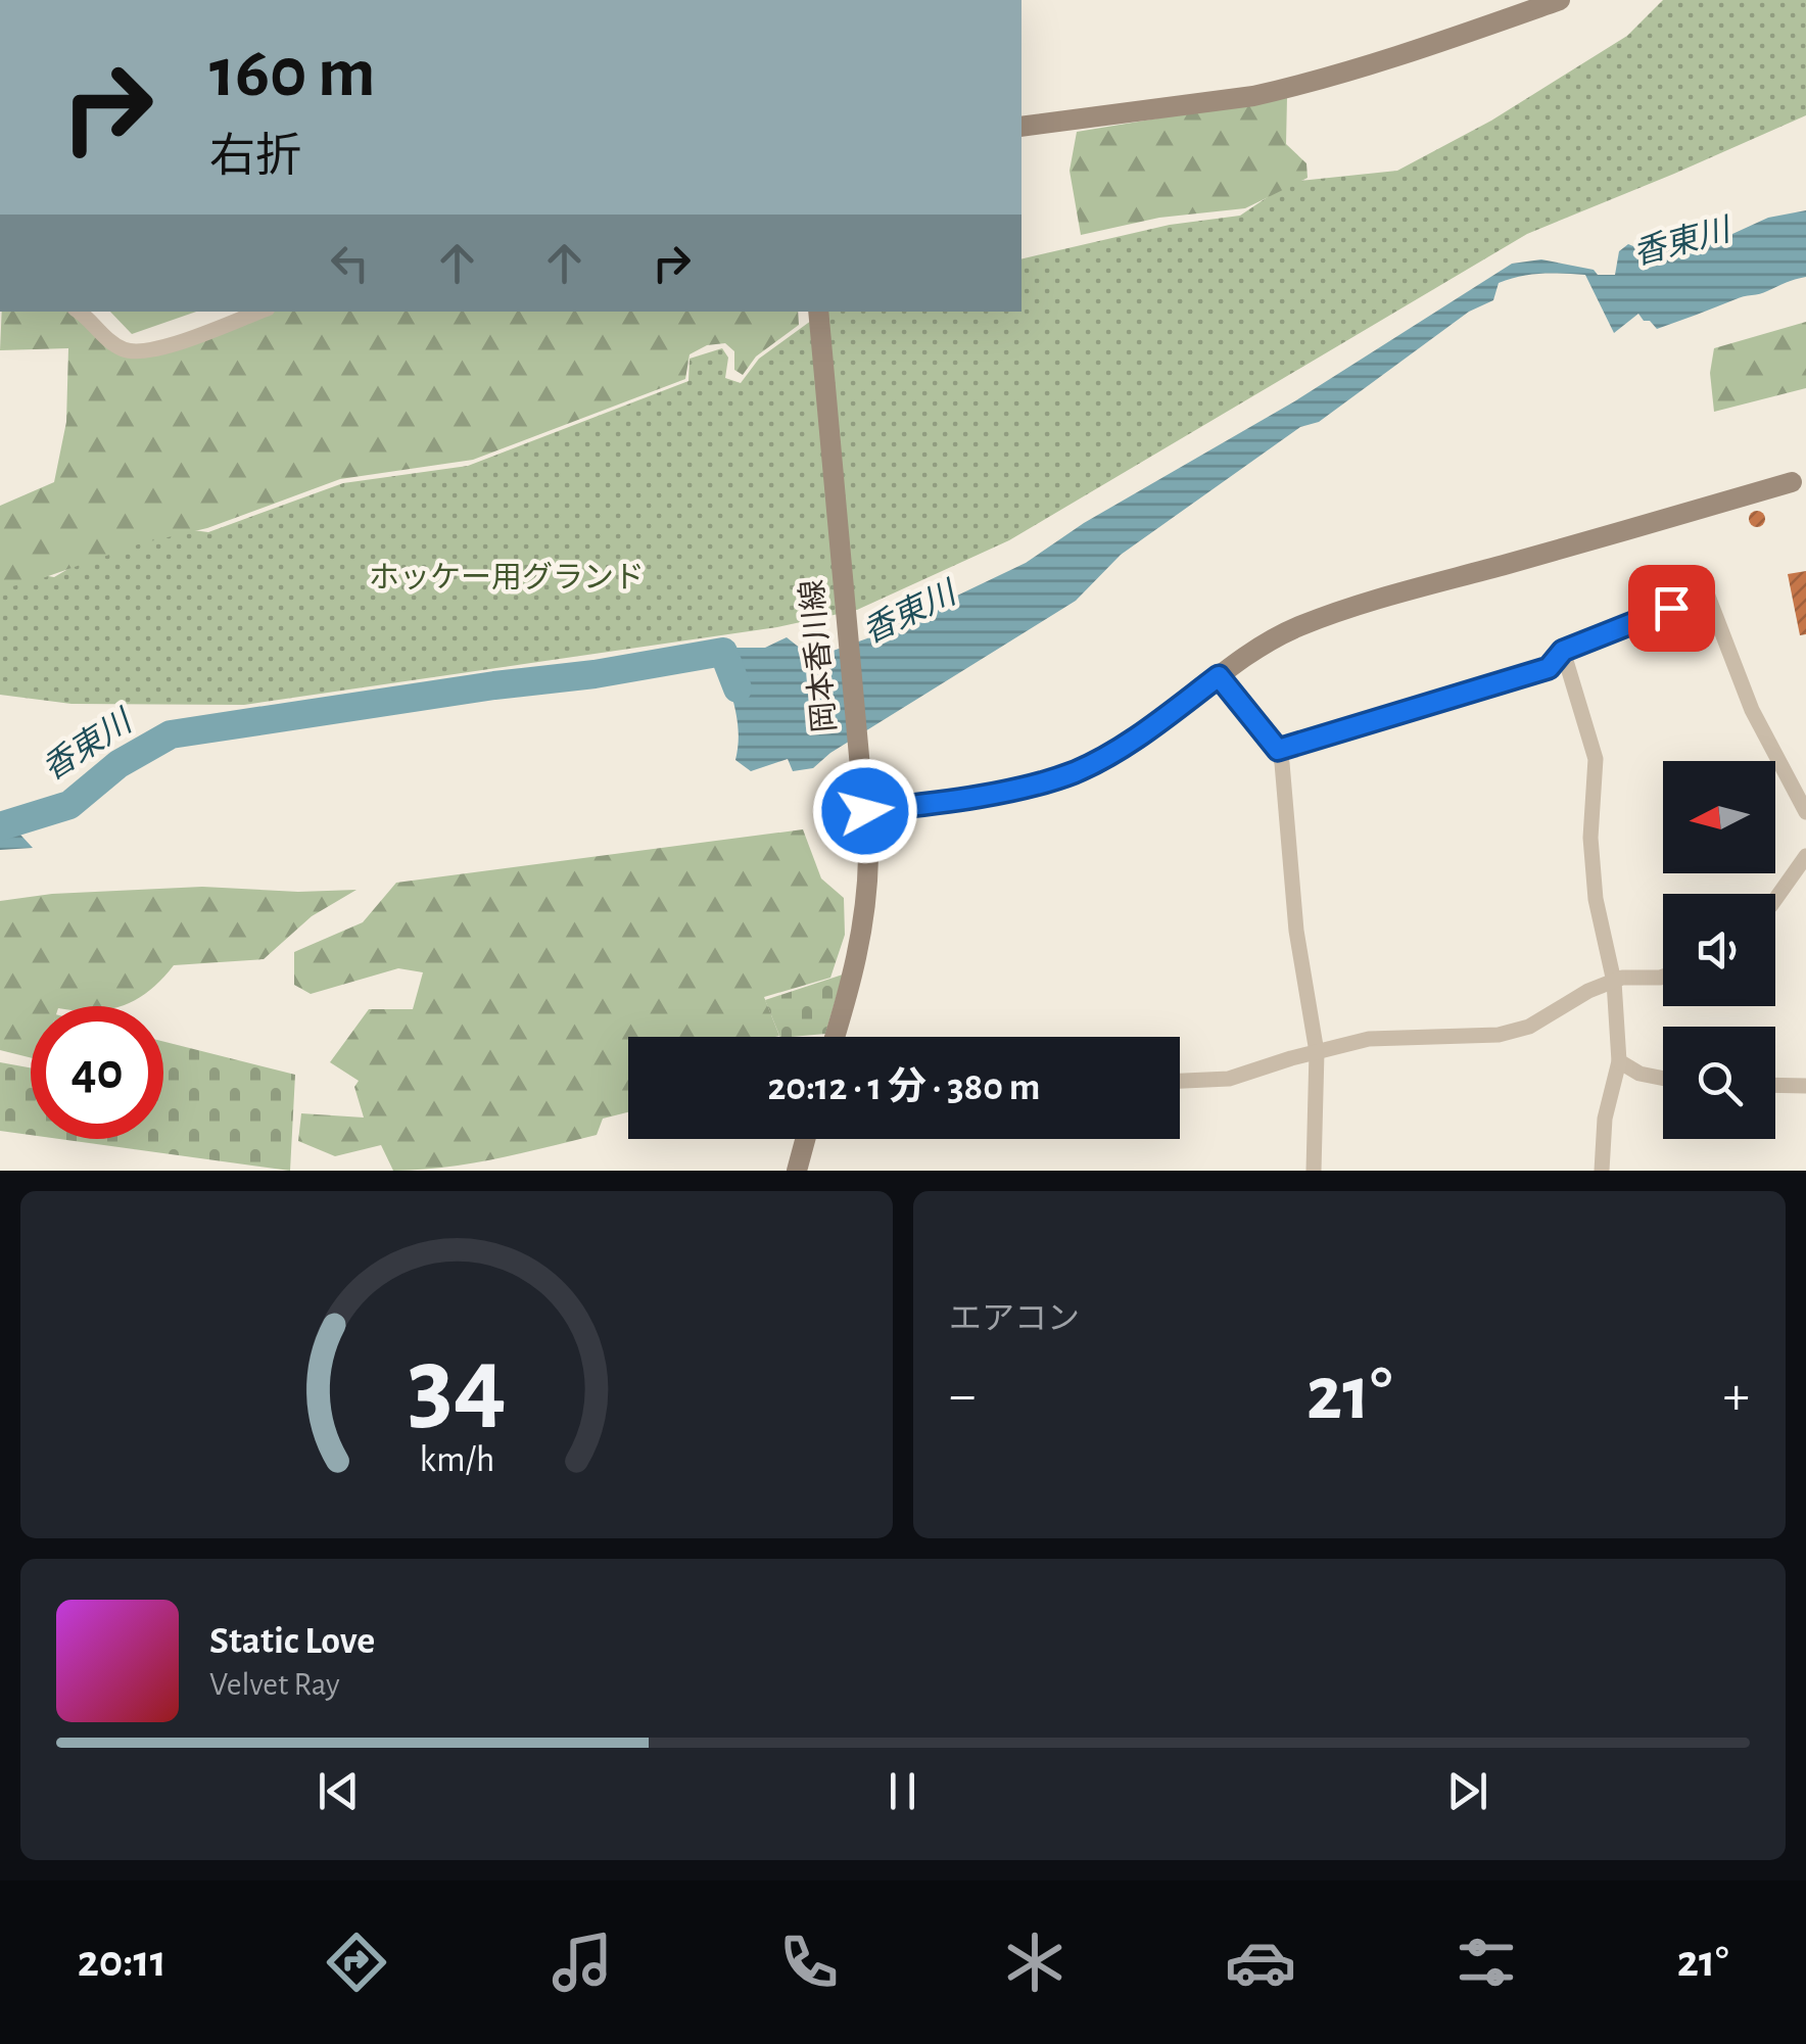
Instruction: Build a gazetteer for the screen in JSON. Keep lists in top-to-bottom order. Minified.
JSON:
{"streets":{"main road":["岡本香川線"]},"water":["香東川"],"parks":["ホッケー用グランド"],"north":"left","page":{"turn":["160 m","右折"],"limit":"40","trip":"20:12 · 1 分 · 380 m","tile":"エアコン","heat":["−","21°","+"],"song":["Static Love","Velvet Ray"],"tabs":["20:11","21°"],"gauge":["34","km/h"]}}
